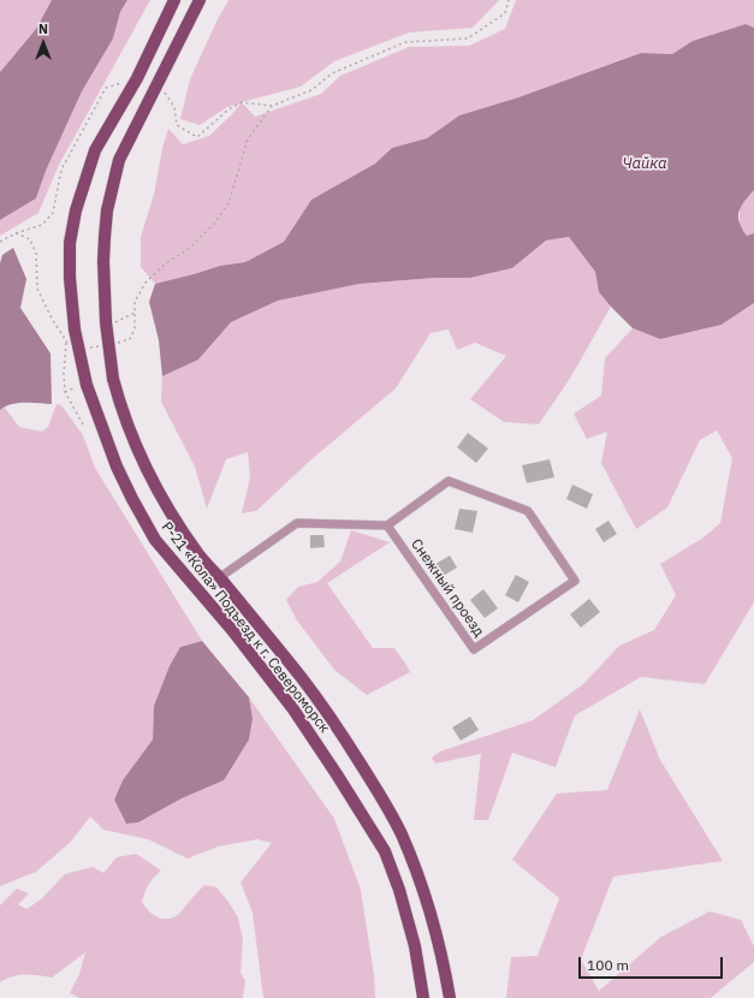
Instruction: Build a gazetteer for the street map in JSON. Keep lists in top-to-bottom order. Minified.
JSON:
{"streets":{"main road":["Р-21 «Кола» Подъезд к г. Североморск"],"street":["Снежный проезд"]},"water":["Чайка"],"scale_bar":"100 m","north":"top"}
